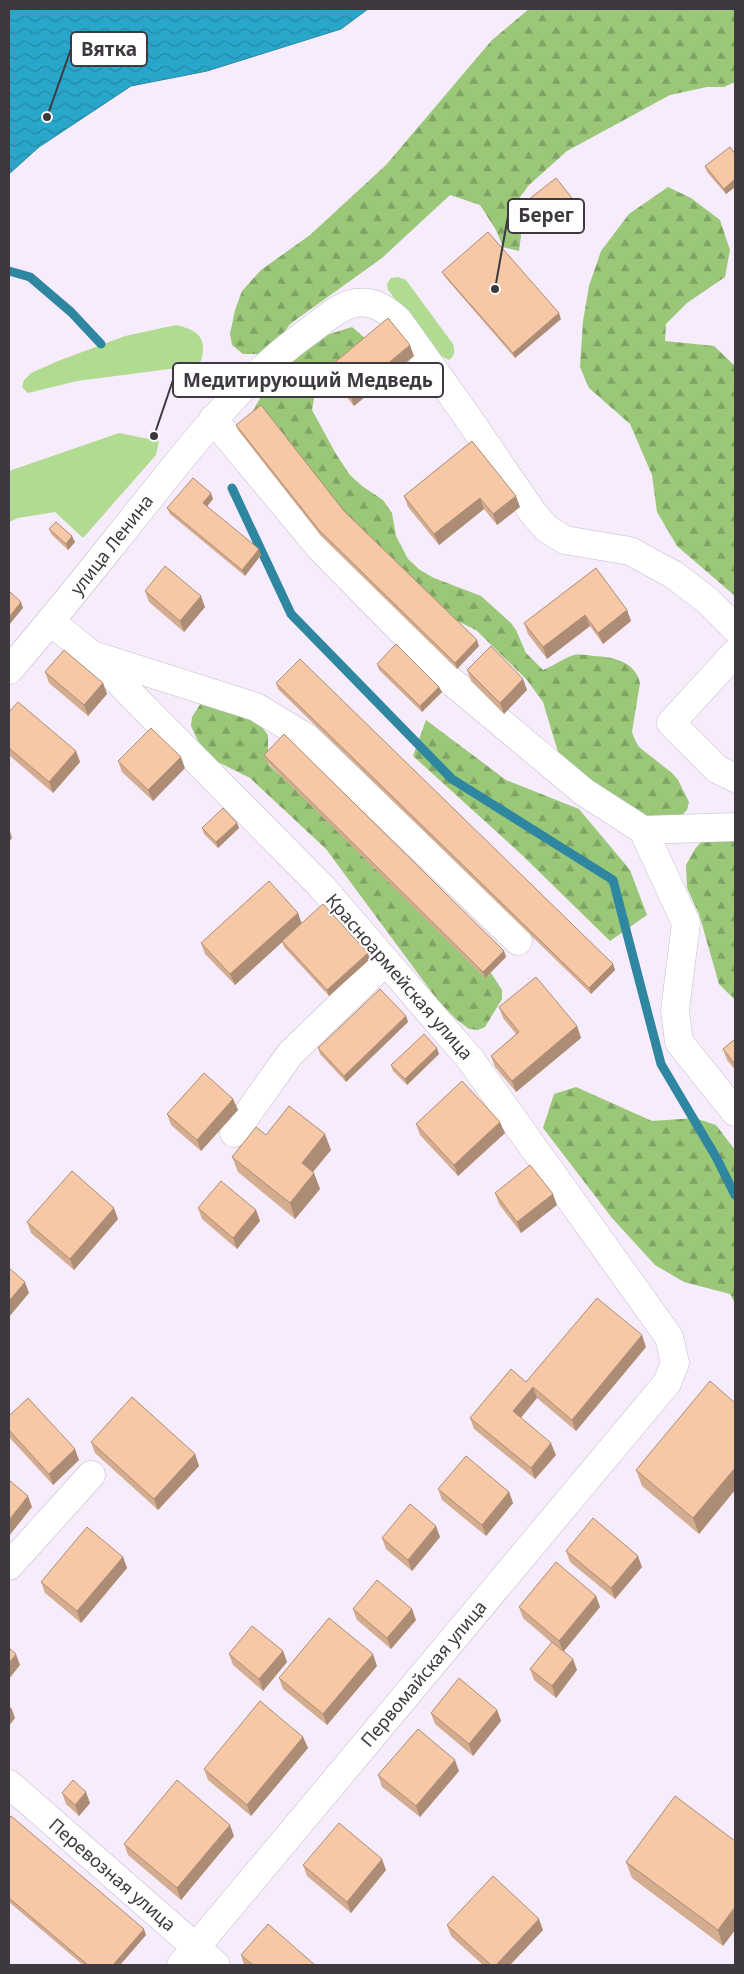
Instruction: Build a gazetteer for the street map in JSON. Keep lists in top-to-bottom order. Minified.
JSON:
{"streets":{"street":["улица Ленина","Красноармейская улица","Первомайская улица","Перевозная улица"]},"crossings":[["улица Ленина","Красноармейская улица"],["Красноармейская улица","Первомайская улица"],["Первомайская улица","Перевозная улица"]],"places":["Вятка","Берег","Медитирующий Медведь"]}
